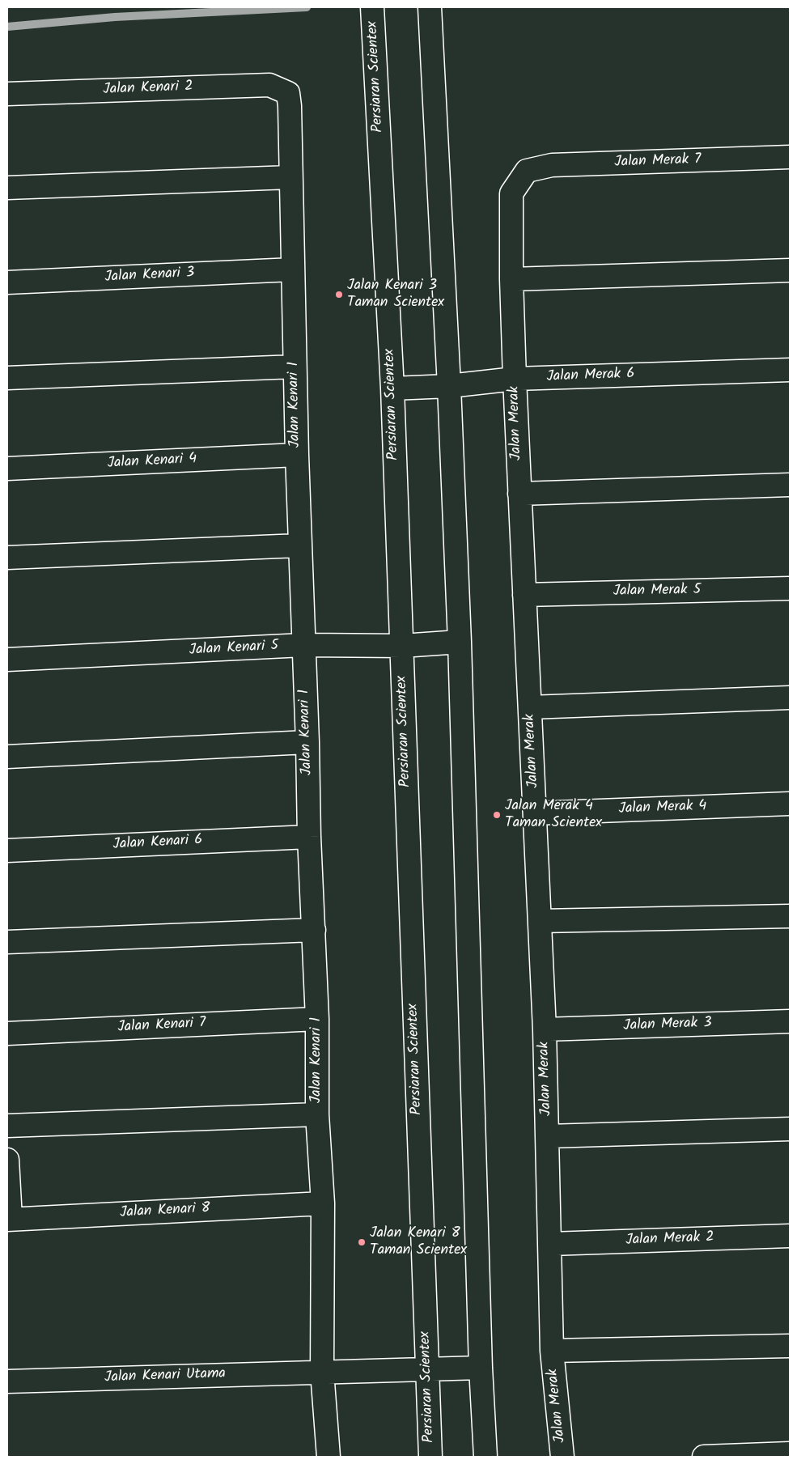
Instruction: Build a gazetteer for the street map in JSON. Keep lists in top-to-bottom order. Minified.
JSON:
{"streets":{"street":["Persiaran Scientex","Jalan Kenari 2","Jalan Merak 7","Jalan Kenari 3","Jalan Merak 6","Jalan Kenari 1","Jalan Merak","Jalan Kenari 4","Jalan Merak 5","Jalan Kenari 5","Jalan Merak 4","Jalan Kenari 6","Jalan Merak 3","Jalan Kenari 7","Jalan Kenari 8","Jalan Merak 2","Jalan Kenari Utama"]},"crossings":[["Persiaran Scientex","Jalan Merak 6"],["Persiaran Scientex","Jalan Kenari 5"],["Persiaran Scientex","Jalan Kenari Utama"],["Jalan Kenari 2","Jalan Kenari 1"],["Jalan Merak 7","Jalan Merak"],["Jalan Kenari 3","Jalan Kenari 1"],["Jalan Merak 6","Jalan Merak"],["Jalan Kenari 1","Jalan Kenari 4"],["Jalan Kenari 1","Jalan Kenari 5"],["Jalan Kenari 1","Jalan Kenari 6"],["Jalan Kenari 1","Jalan Kenari 7"],["Jalan Kenari 1","Jalan Kenari 8"],["Jalan Kenari 1","Jalan Kenari Utama"],["Jalan Merak","Jalan Merak 5"],["Jalan Merak","Jalan Merak 4"],["Jalan Merak","Jalan Merak 3"],["Jalan Merak","Jalan Merak 2"]],"places":["Jalan Kenari 3 Taman Scientex","Jalan Merak 4 Taman Scientex","Jalan Kenari 8 Taman Scientex"]}
